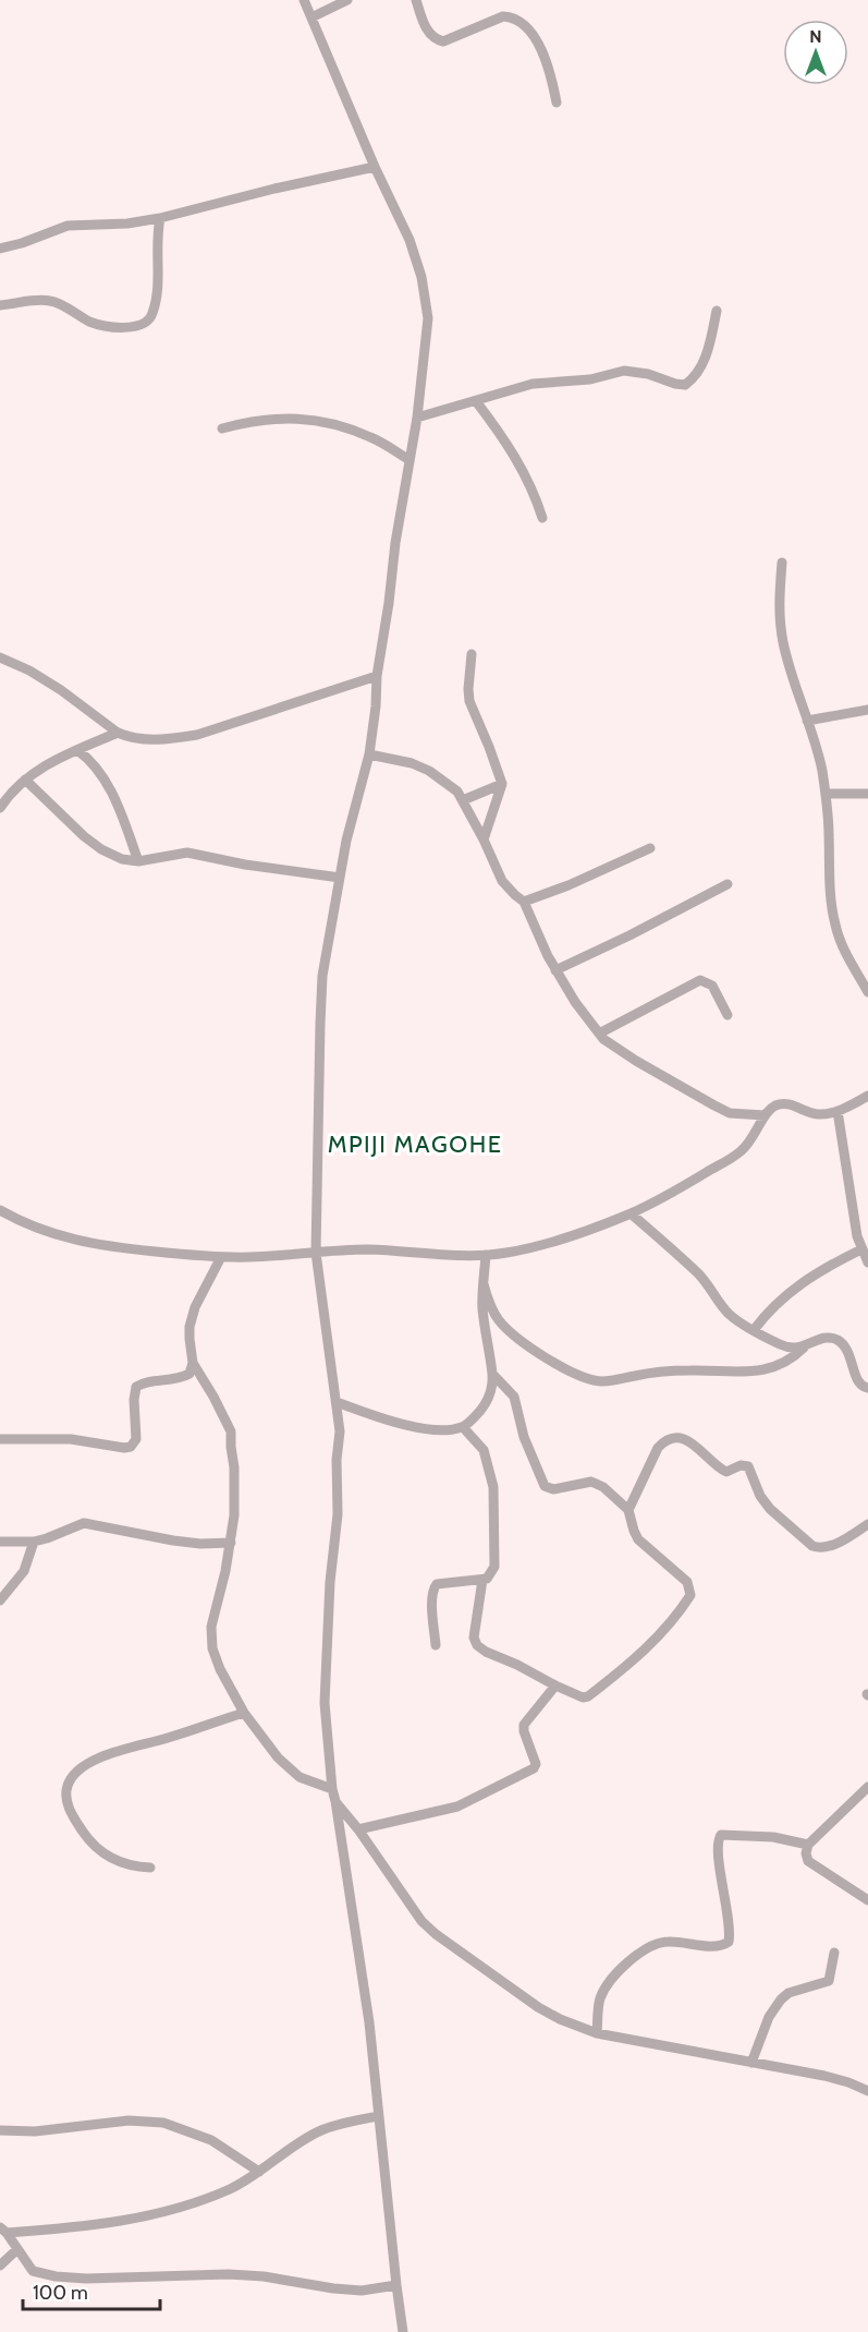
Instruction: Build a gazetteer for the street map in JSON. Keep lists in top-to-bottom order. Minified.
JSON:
{"districts":["MPIJI MAGOHE"],"scale_bar":"100 m","north":"top"}
